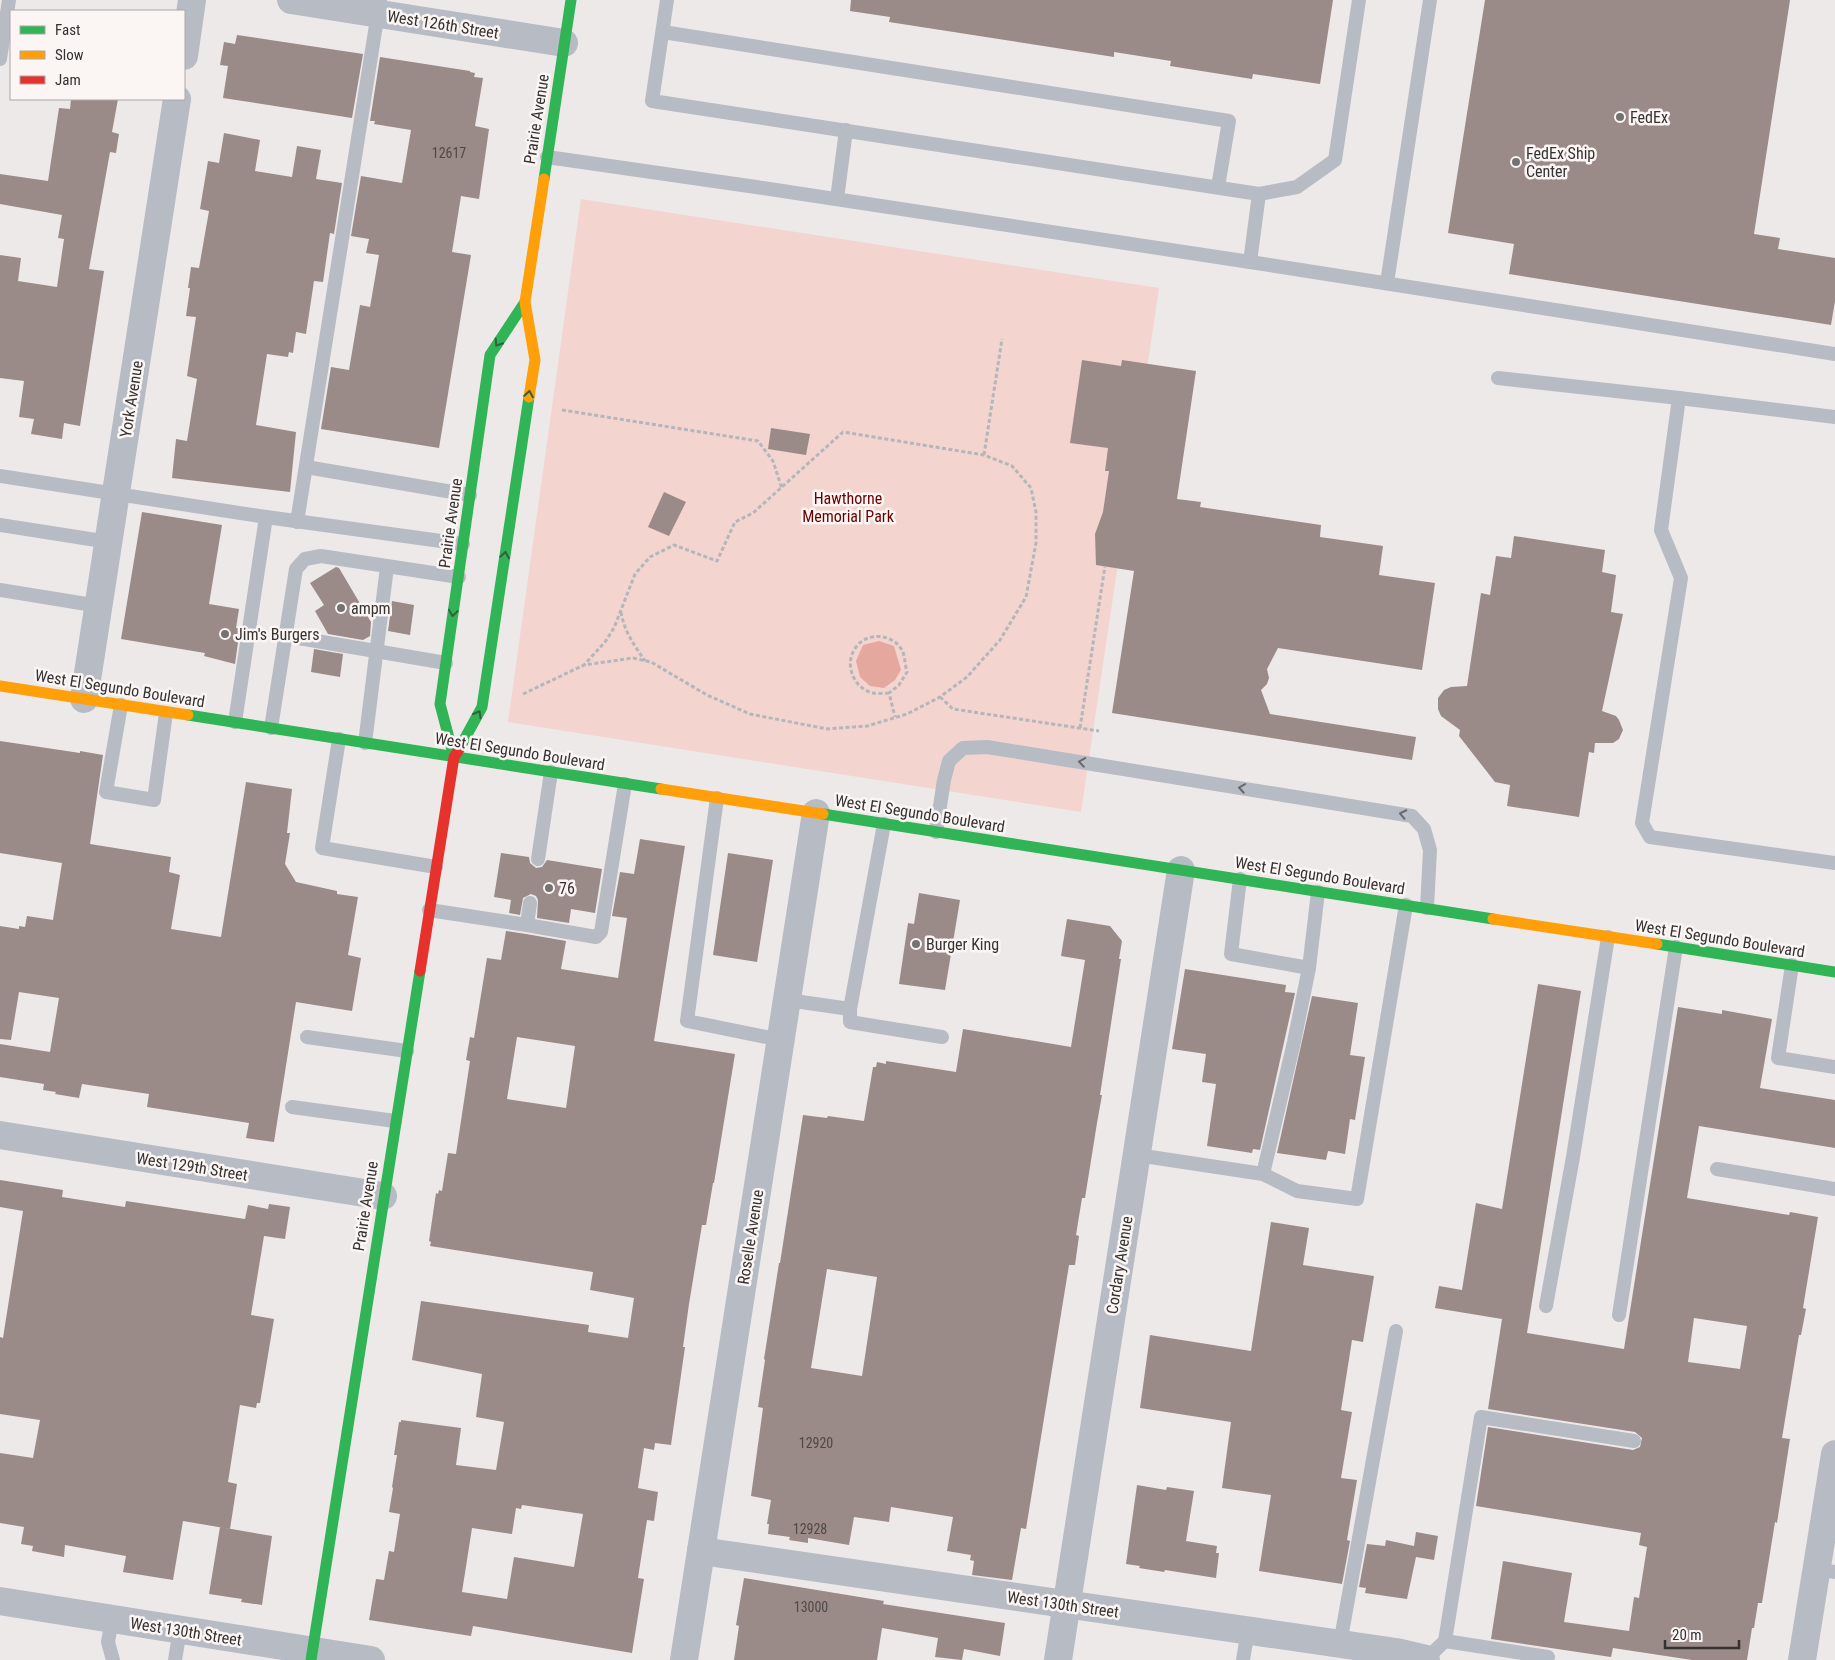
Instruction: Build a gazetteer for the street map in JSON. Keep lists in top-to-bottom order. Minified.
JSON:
{"streets":{"main road":["Prairie Avenue","West El Segundo Boulevard"],"street":["West 126th Street","York Avenue","West 129th Street","Roselle Avenue","Cordary Avenue","West 130th Street"]},"crossings":[["West 126th Street","Prairie Avenue"],["Prairie Avenue","West El Segundo Boulevard"],["Prairie Avenue","West 129th Street"],["Prairie Avenue","West 130th Street"],["York Avenue","West El Segundo Boulevard"],["West El Segundo Boulevard","Roselle Avenue"],["West El Segundo Boulevard","Cordary Avenue"],["Roselle Avenue","West 130th Street"],["Cordary Avenue","West 130th Street"]],"parks":["Hawthorne Memorial Park"],"places":["FedEx","FedEx Ship Center","ampm","Jim's Burgers","76","Burger King"],"house_numbers":["12617","12920","12928","13000"],"legend":["Fast","Slow","Jam"],"scale_bar":"20 m"}
